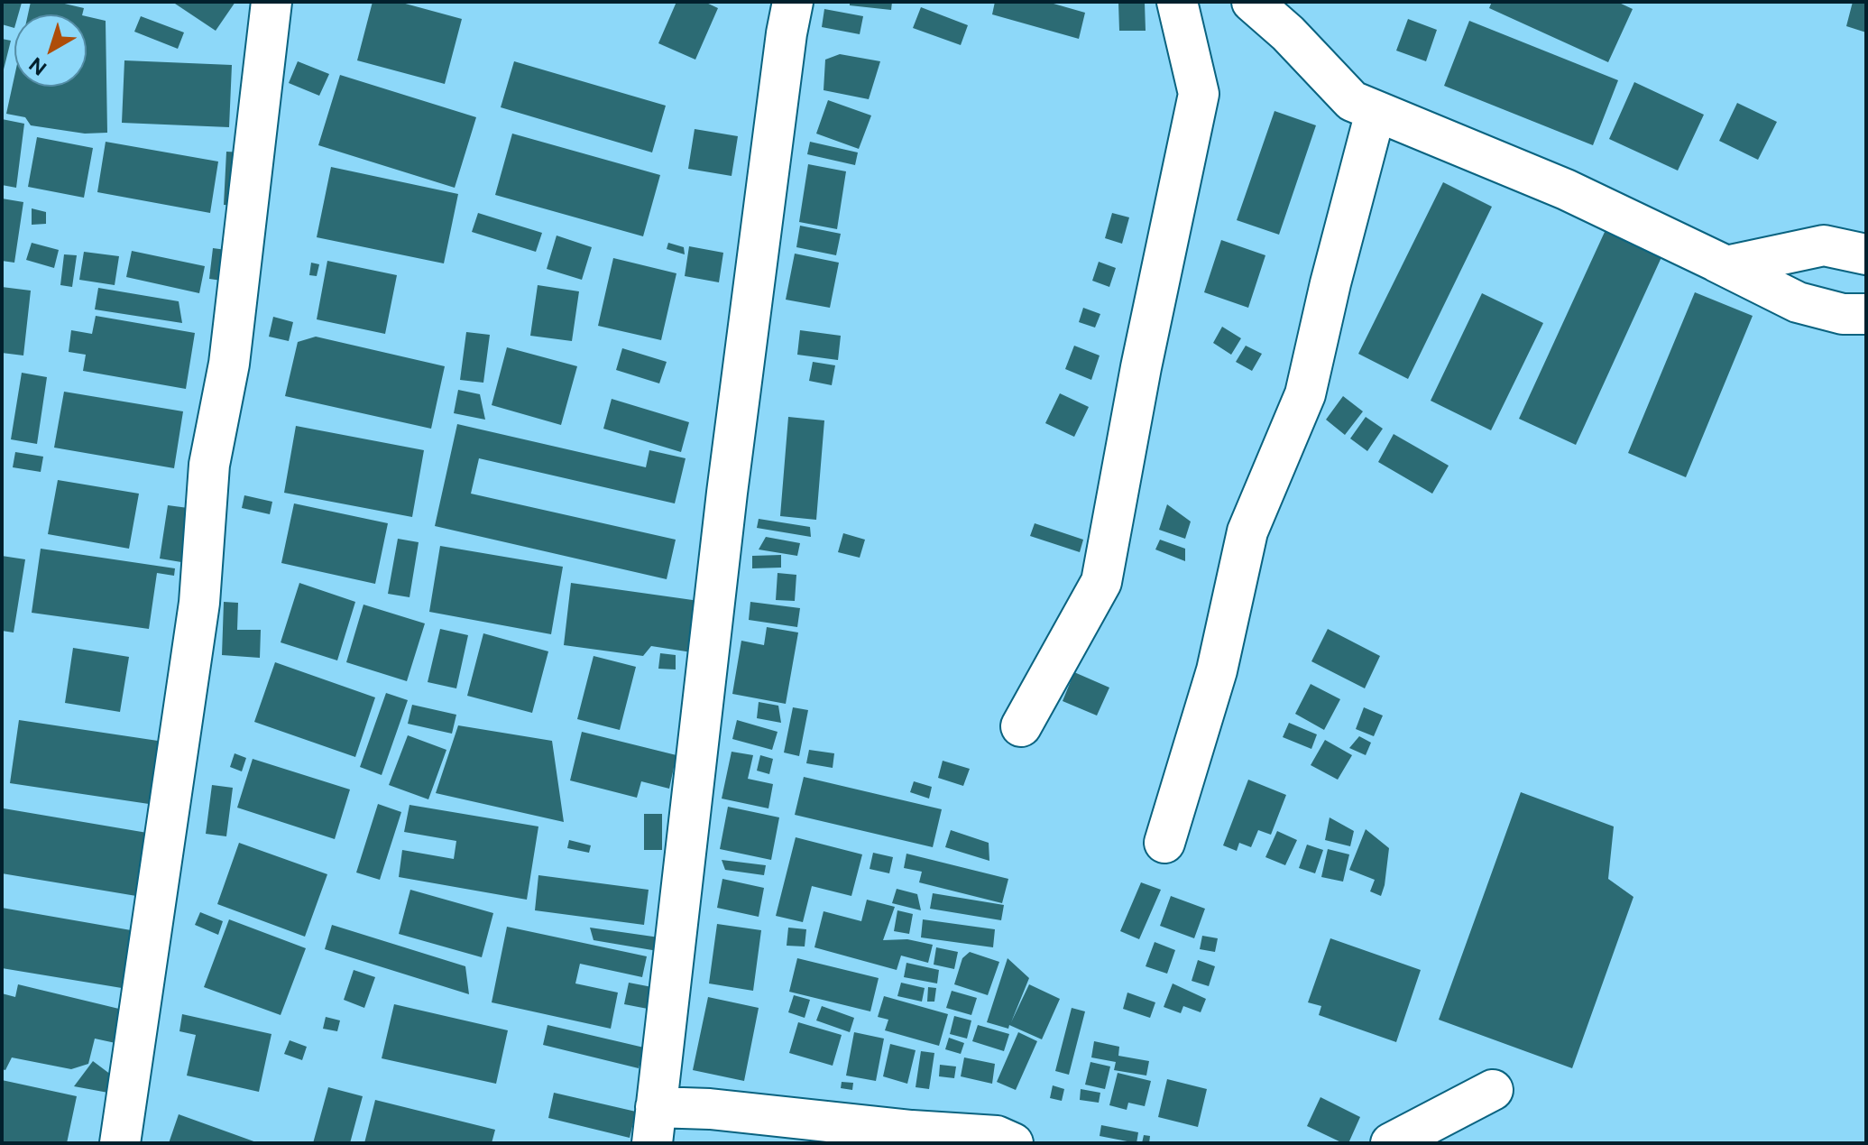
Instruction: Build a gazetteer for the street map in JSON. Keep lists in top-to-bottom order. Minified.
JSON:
{"north":"bottom left"}
